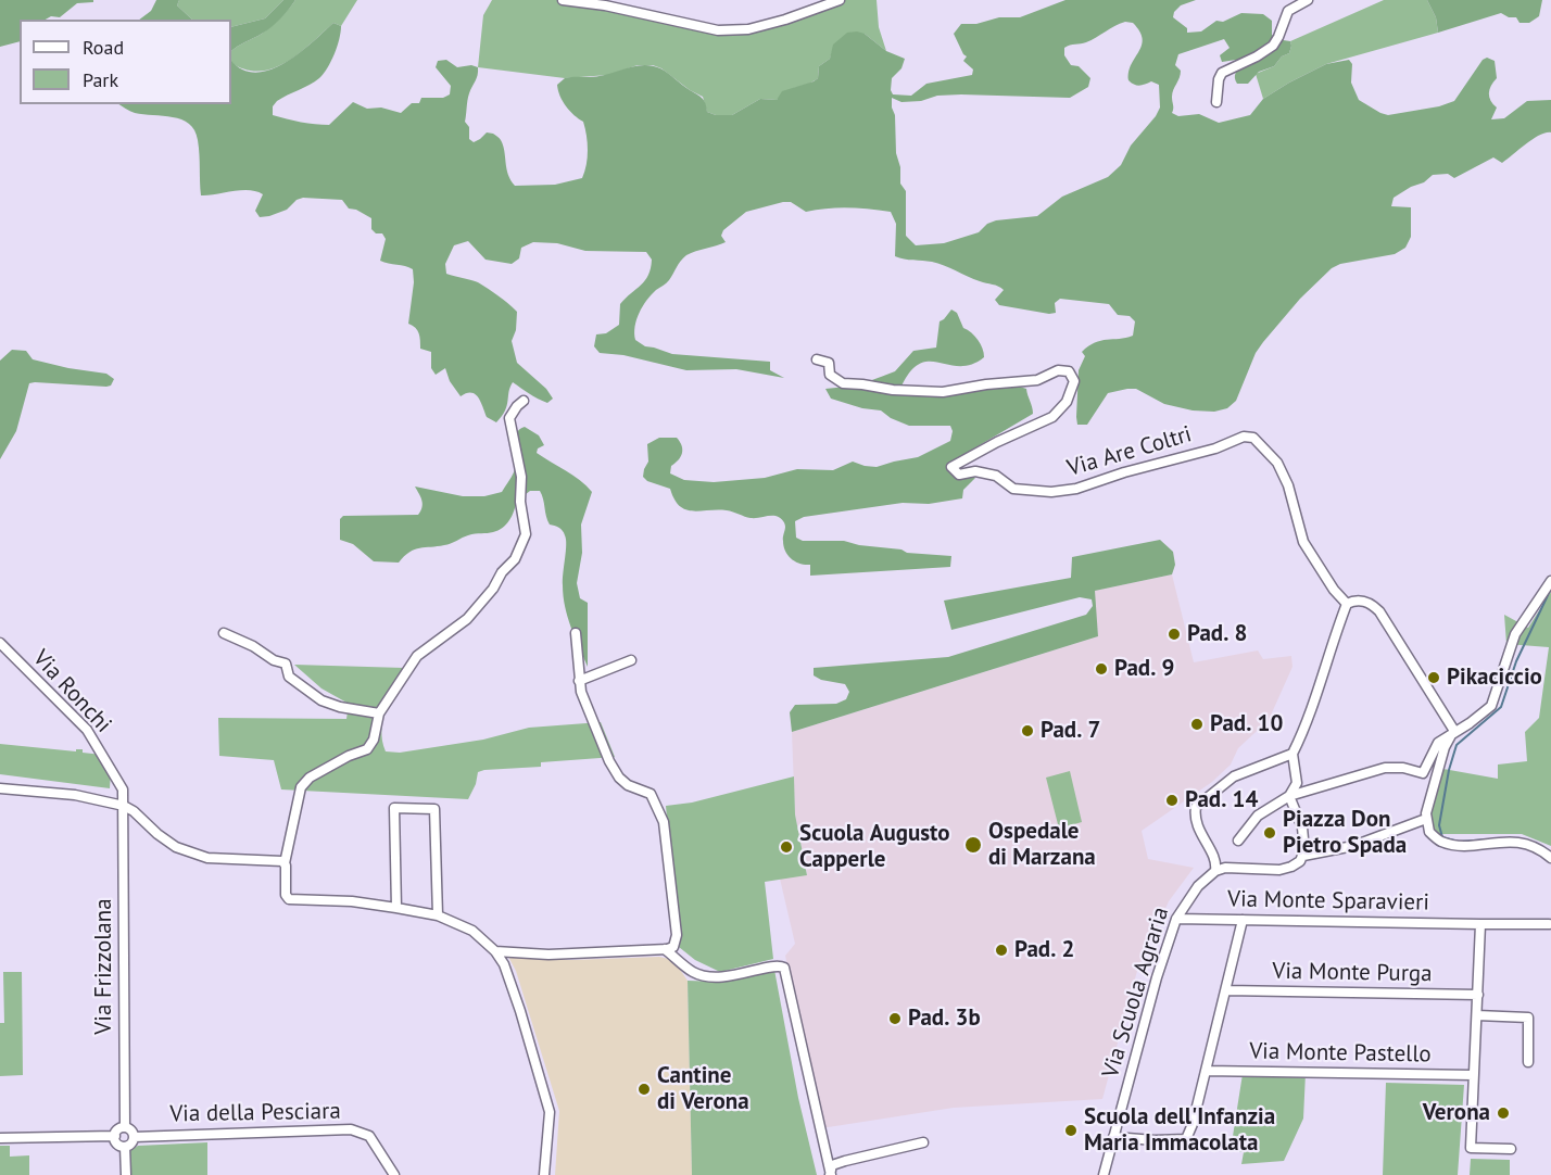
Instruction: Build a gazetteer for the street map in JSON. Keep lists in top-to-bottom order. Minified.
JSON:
{"streets":{"street":["Via Are Coltri","Via Ronchi","Via Monte Sparavieri","Via Frizzolana","Via Monte Purga","Via Scuola Agraria","Via Monte Pastello","Via della Pesciara"]},"crossings":[["Via Ronchi","Via Frizzolana"],["Via Monte Sparavieri","Via Scuola Agraria"],["Via Frizzolana","Via della Pesciara"]],"places":["Pad. 8","Pad. 9","Pikaciccio","Pad. 10","Pad. 7","Pad. 14","Piazza Don Pietro Spada","Ospedale di Marzana","Scuola Augusto Capperle","Pad. 2","Pad. 3b","Cantine di Verona","Verona","Scuola dell'Infanzia Maria Immacolata"],"legend":["Road","Park"]}
